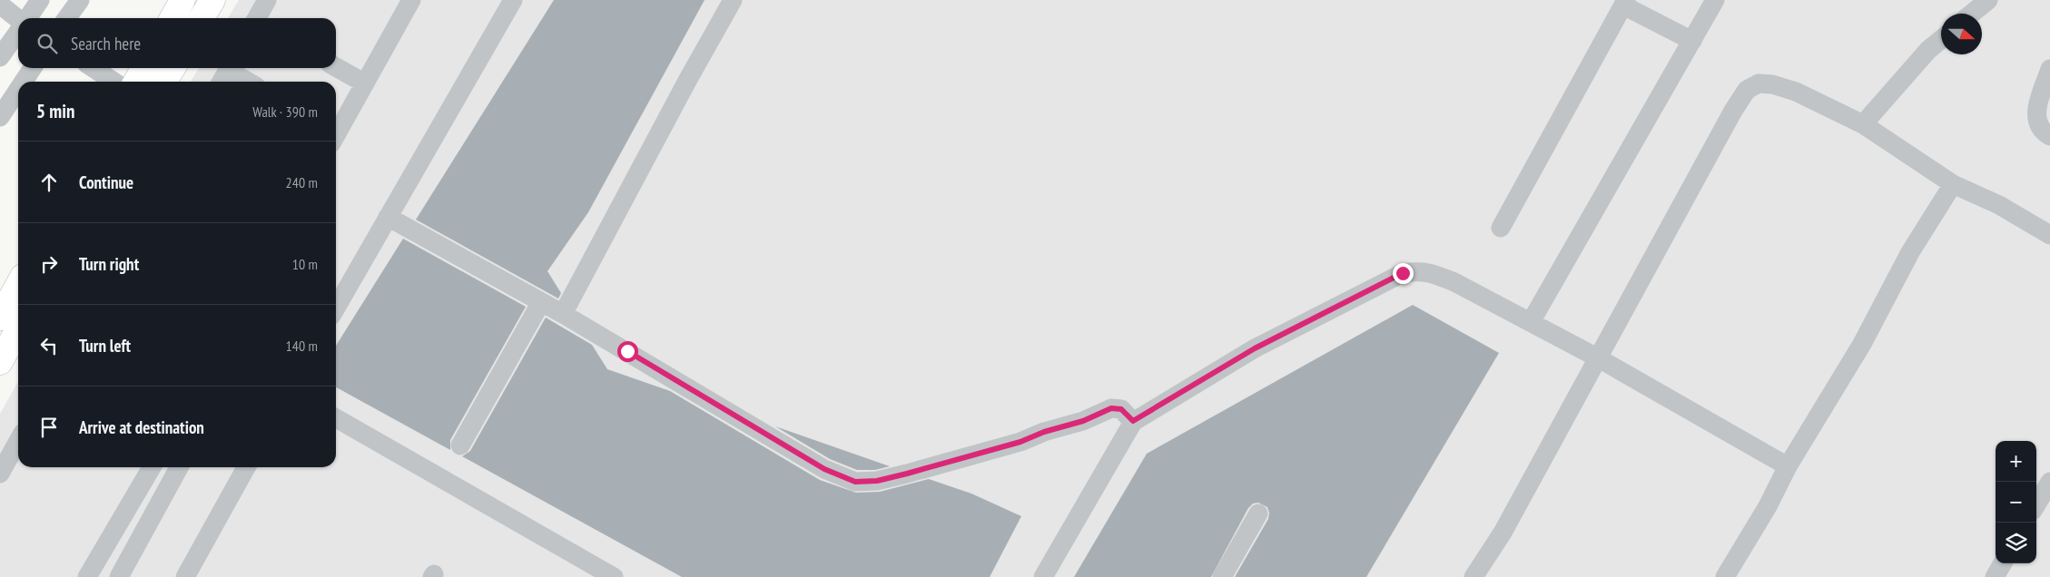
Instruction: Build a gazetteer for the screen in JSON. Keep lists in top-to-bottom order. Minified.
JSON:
{"north":"right","page":{"search":"Search here","heading":["5 min","Walk · 390 m"],"list":[["Continue","240 m"],["Turn right","10 m"],["Turn left","140 m"],"Arrive at destination"],"map_buttons":["+","−"]}}
